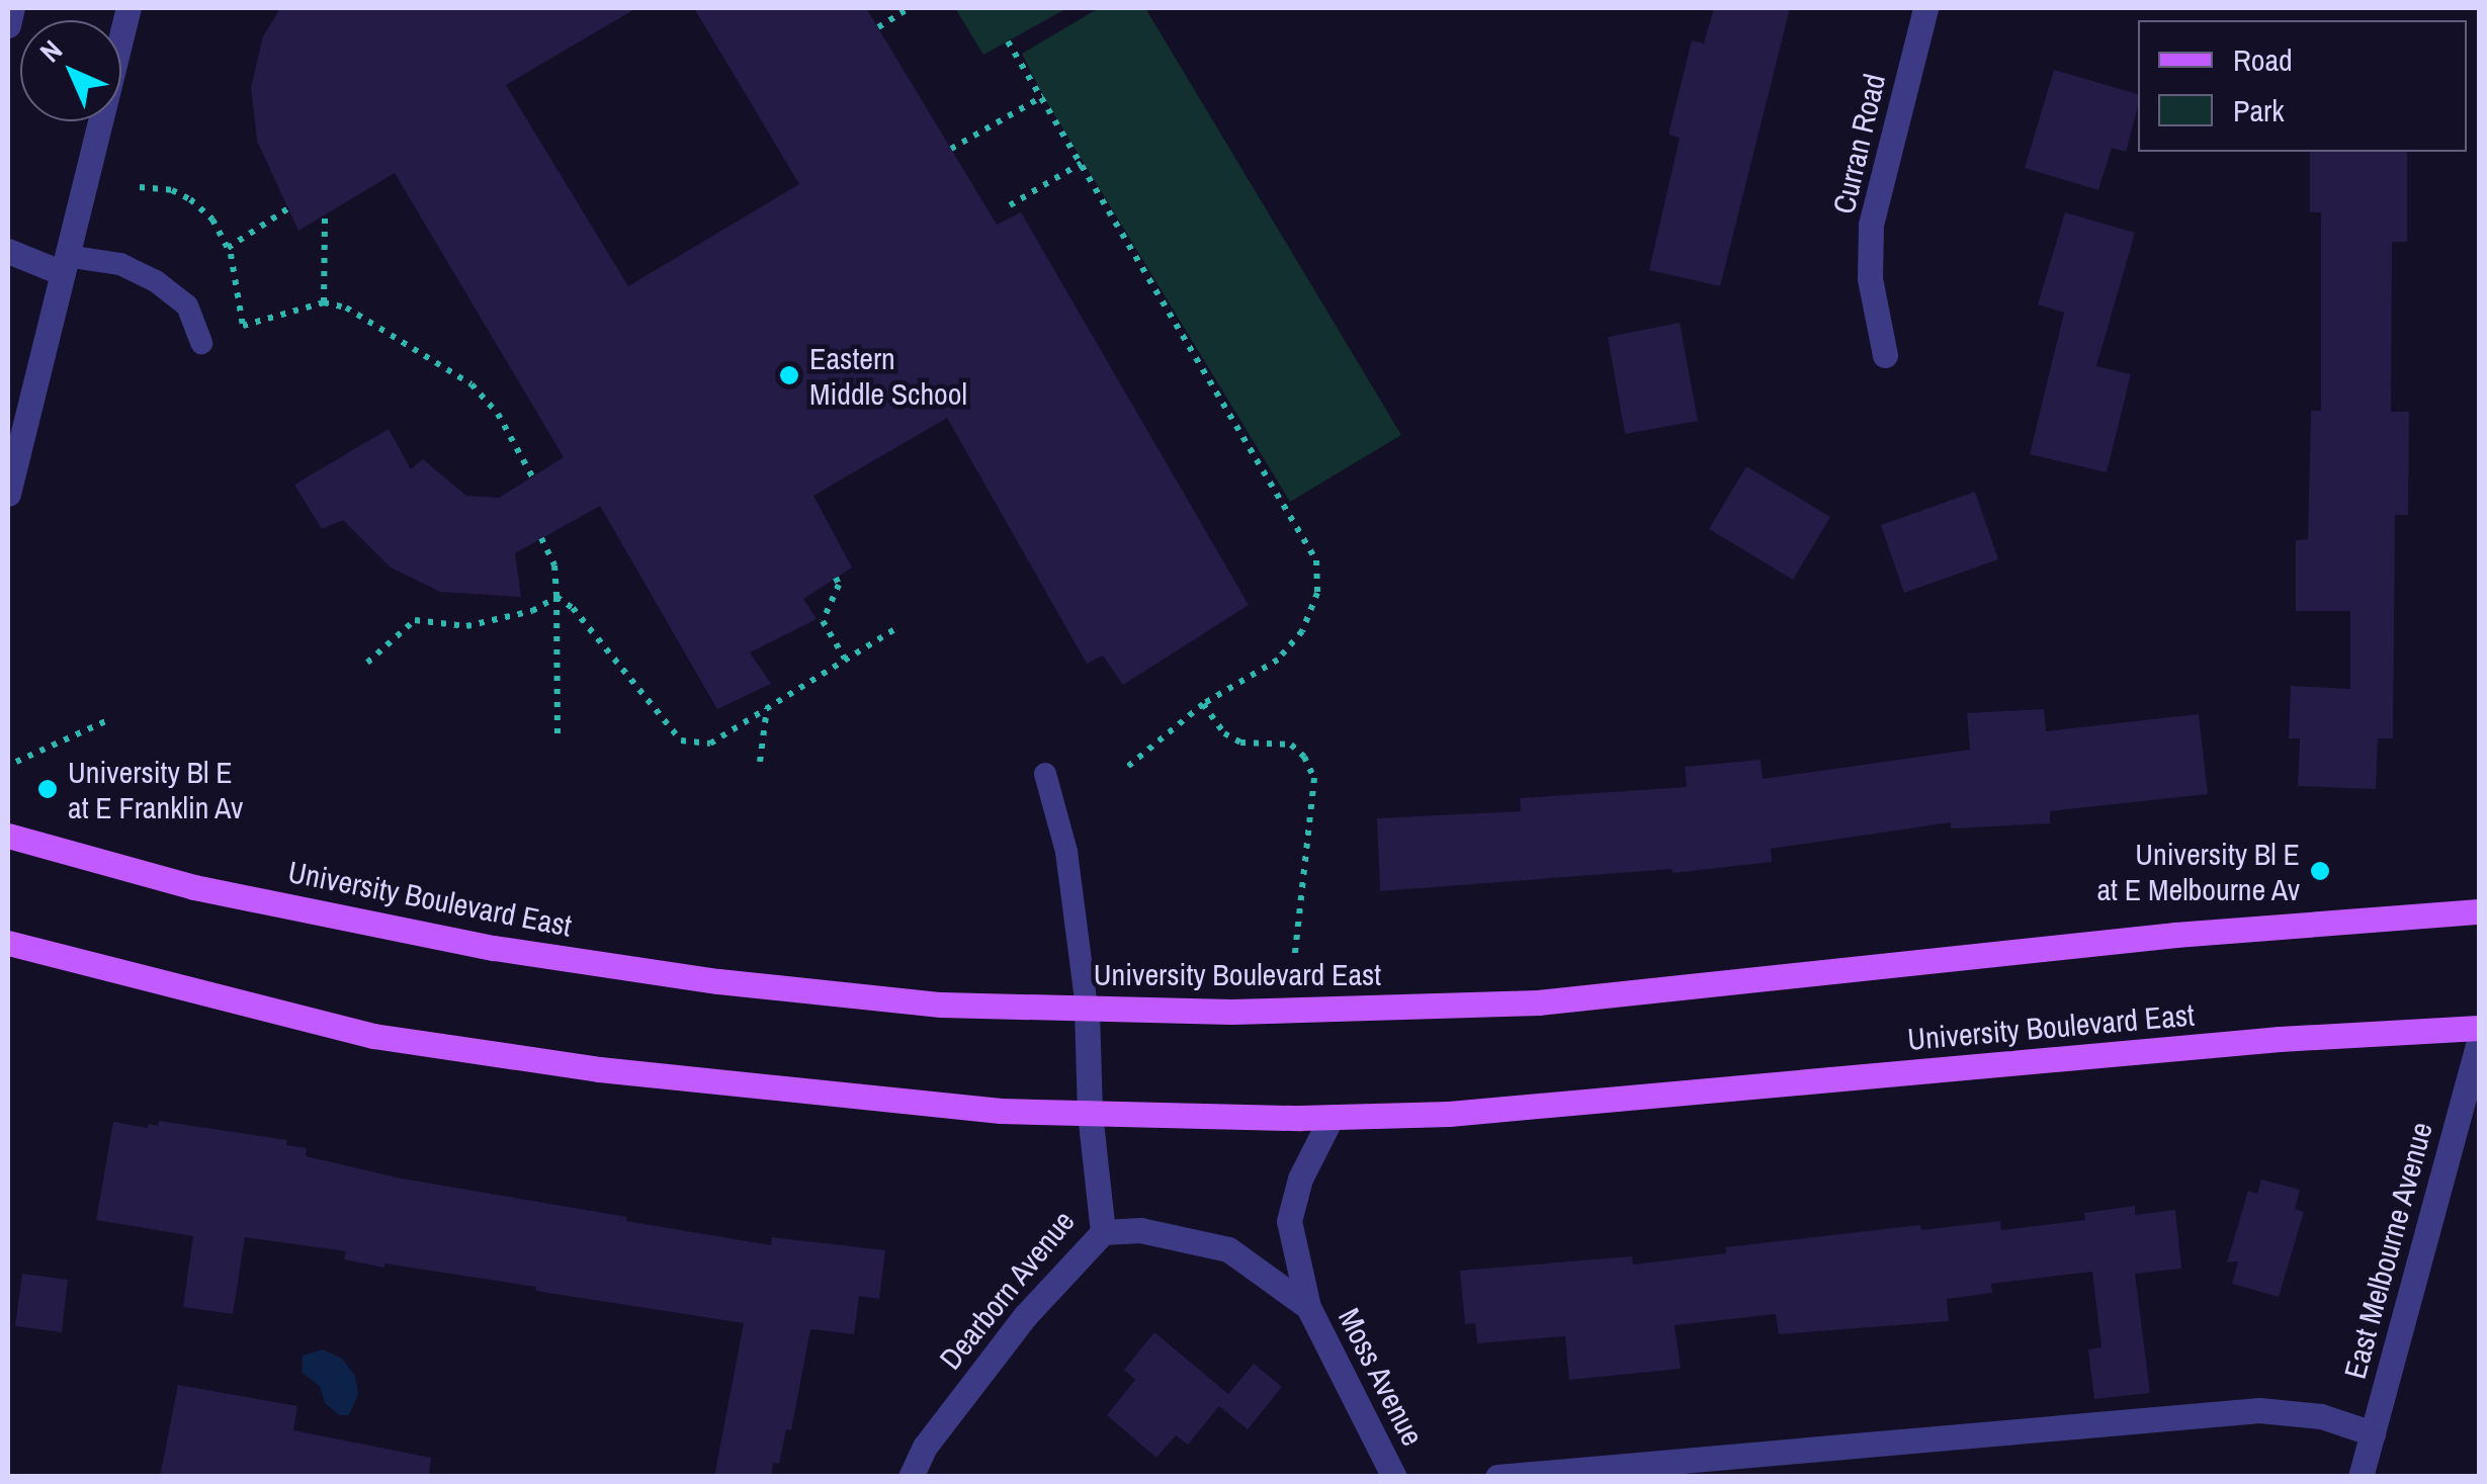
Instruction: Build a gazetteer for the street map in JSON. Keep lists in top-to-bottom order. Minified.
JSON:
{"streets":{"main road":["University Boulevard East"],"street":["Curran Road","East Melbourne Avenue","Dearborn Avenue","Moss Avenue"]},"crossings":[["University Boulevard East","Dearborn Avenue"],["University Boulevard East","Moss Avenue"],["Dearborn Avenue","Moss Avenue"]],"places":["Eastern Middle School","University Bl E at E Franklin Av","University Bl E at E Melbourne Av"],"legend":["Road","Park"],"north":"top left"}
